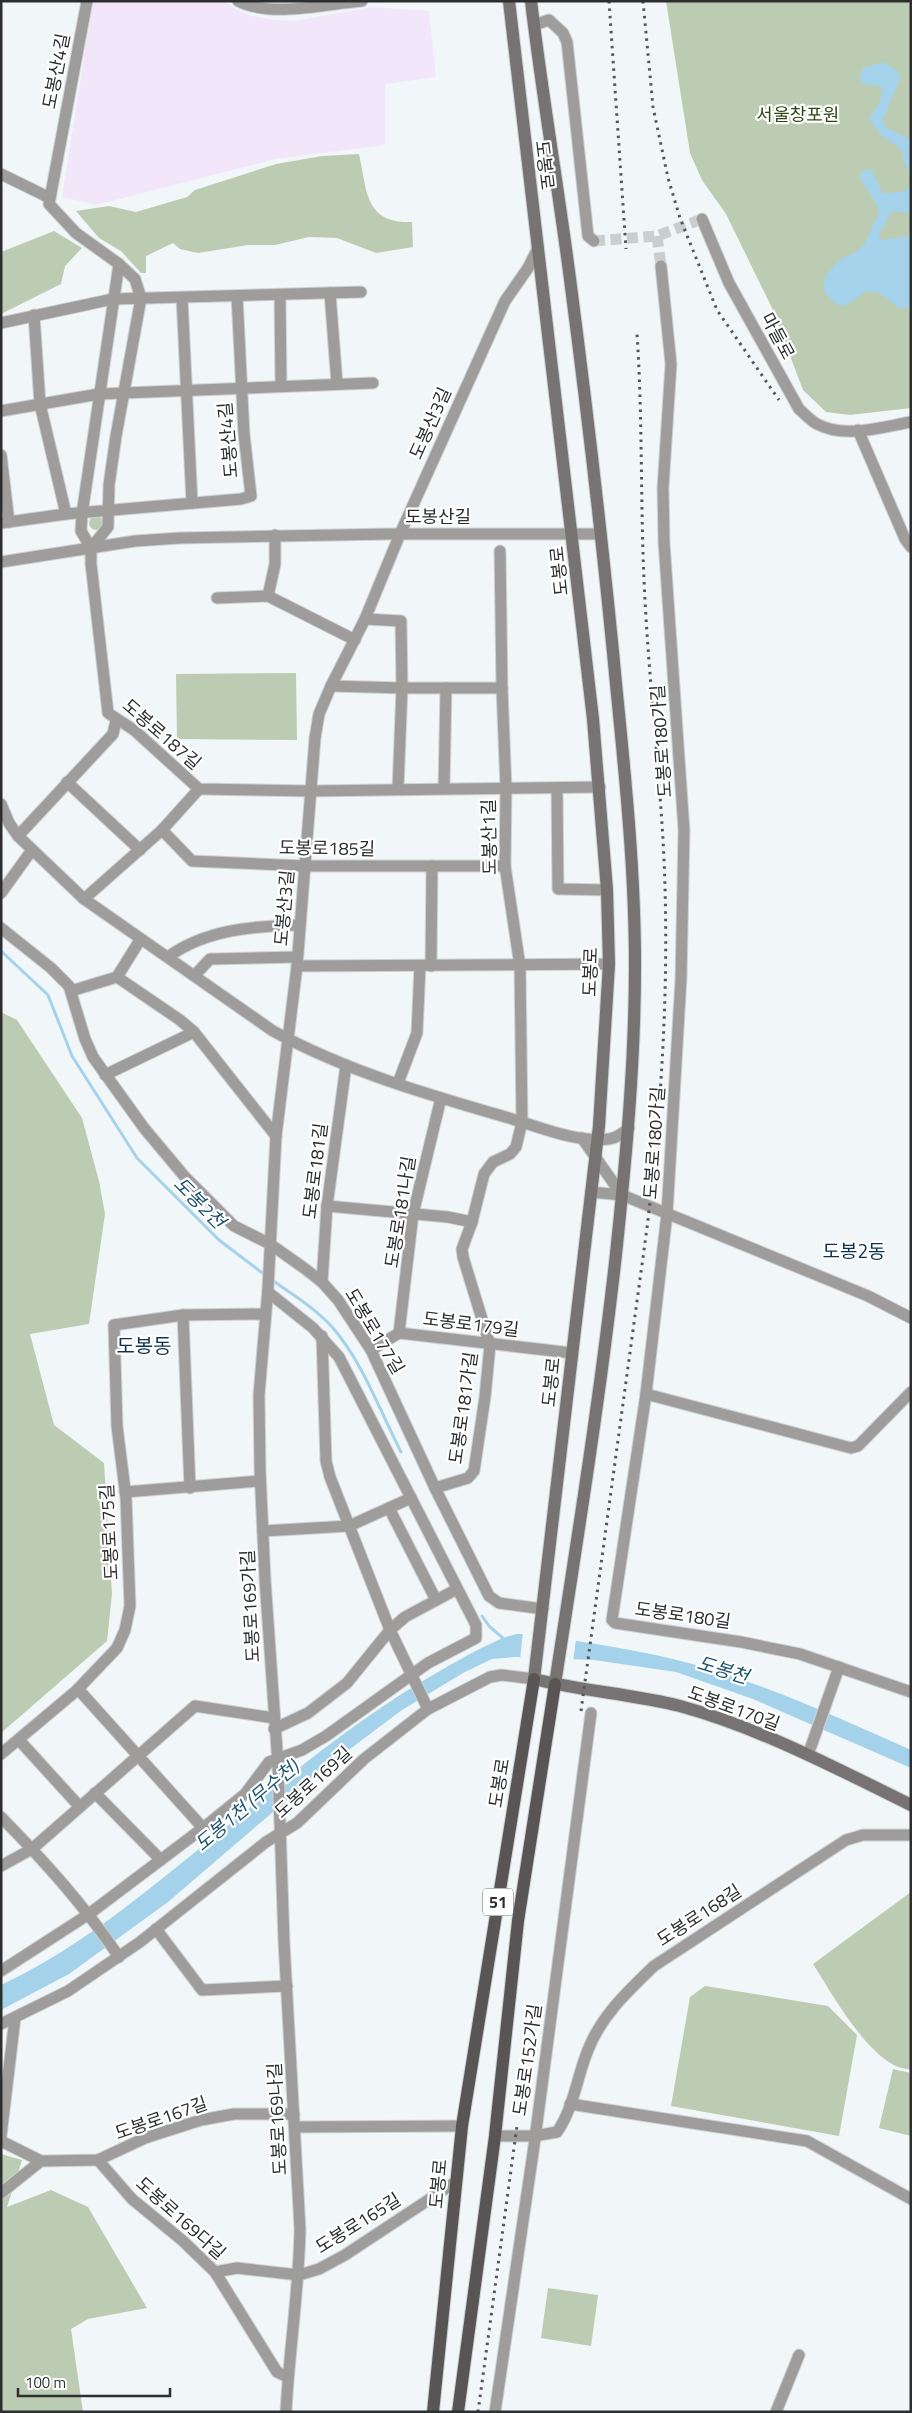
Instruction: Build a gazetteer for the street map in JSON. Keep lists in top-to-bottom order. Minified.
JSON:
{"streets":{"main road":["도봉로","도봉로170길","51"],"street":["도봉산4길","마들로","도봉산3길","도봉산길","도봉로187길","도봉로180가길","도봉산1길","도봉로185길","도봉로181길","도봉로181나길","도봉로179길","도봉로177길","도봉로181가길","도봉로175길","도봉로169가길","도봉로180길","도봉로169길","도봉로168길","도봉로152가길","도봉로167길","도봉로169나길","도봉로169다길","도봉로165길"]},"crossings":[["도봉로","도봉산3길"],["도봉로","도봉산길"],["도봉로","도봉로187길"],["도봉로","도봉로179길"],["도봉로","도봉로177길"],["도봉로","도봉로170길"],["도봉로","도봉로169길"],["도봉로","도봉로168길"],["도봉로","도봉로165길"],["도봉산3길","도봉산길"],["도봉산3길","도봉로187길"],["도봉산3길","도봉로185길"],["도봉산3길","도봉로177길"],["도봉산3길","도봉로169가길"],["도봉산길","도봉로187길"],["도봉로187길","도봉산1길"],["도봉로180가길","도봉로180길"],["도봉산1길","도봉로185길"],["도봉산1길","도봉로181가길"],["도봉로181길","도봉로177길"],["도봉로181나길","도봉로179길"],["도봉로179길","도봉로177길"],["도봉로179길","도봉로181가길"],["도봉로177길","도봉로181가길"],["도봉로175길","도봉로169가길"],["도봉로169가길","도봉로169길"],["도봉로169가길","도봉로169나길"],["도봉로170길","도봉로169길"],["도봉로169길","도봉로169나길"],["도봉로168길","도봉로152가길"],["도봉로167길","도봉로169나길"],["도봉로167길","도봉로169다길"],["도봉로169나길","도봉로169다길"],["도봉로169나길","도봉로165길"],["도봉로169다길","도봉로165길"]],"districts":["도봉2동","도봉동"],"water":["도봉2천","도봉천","도봉1천 (무수천)"],"parks":["서울창포원"],"scale_bar":"100 m"}
